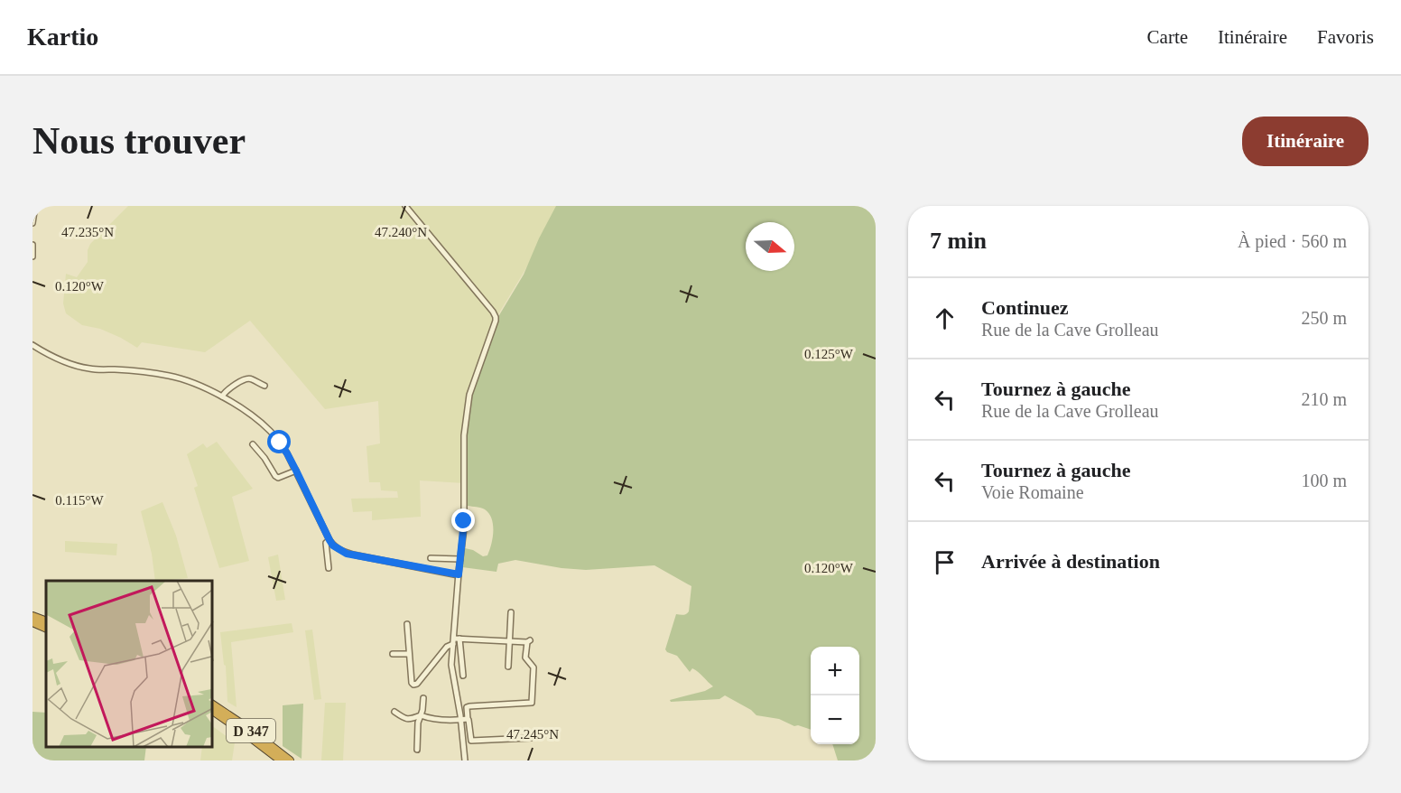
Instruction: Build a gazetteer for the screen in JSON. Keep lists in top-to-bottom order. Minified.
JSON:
{"streets":{"highway":["D 347"]},"north":"right","page":{"header":"Kartio","nav":["Carte","Itinéraire","Favoris"],"buttons":"Itinéraire","title":"Nous trouver","heading":["7 min","À pied · 560 m"],"list":[["Continuez","Rue de la Cave Grolleau","250 m"],["Tournez à gauche","Rue de la Cave Grolleau","210 m"],["Tournez à gauche","Voie Romaine","100 m"],"Arrivée à destination"],"map_buttons":["+","−"]},"coordinates":["47.235°N","47.240°N","0.120°W","0.125°W","0.115°W","47.245°N"]}
